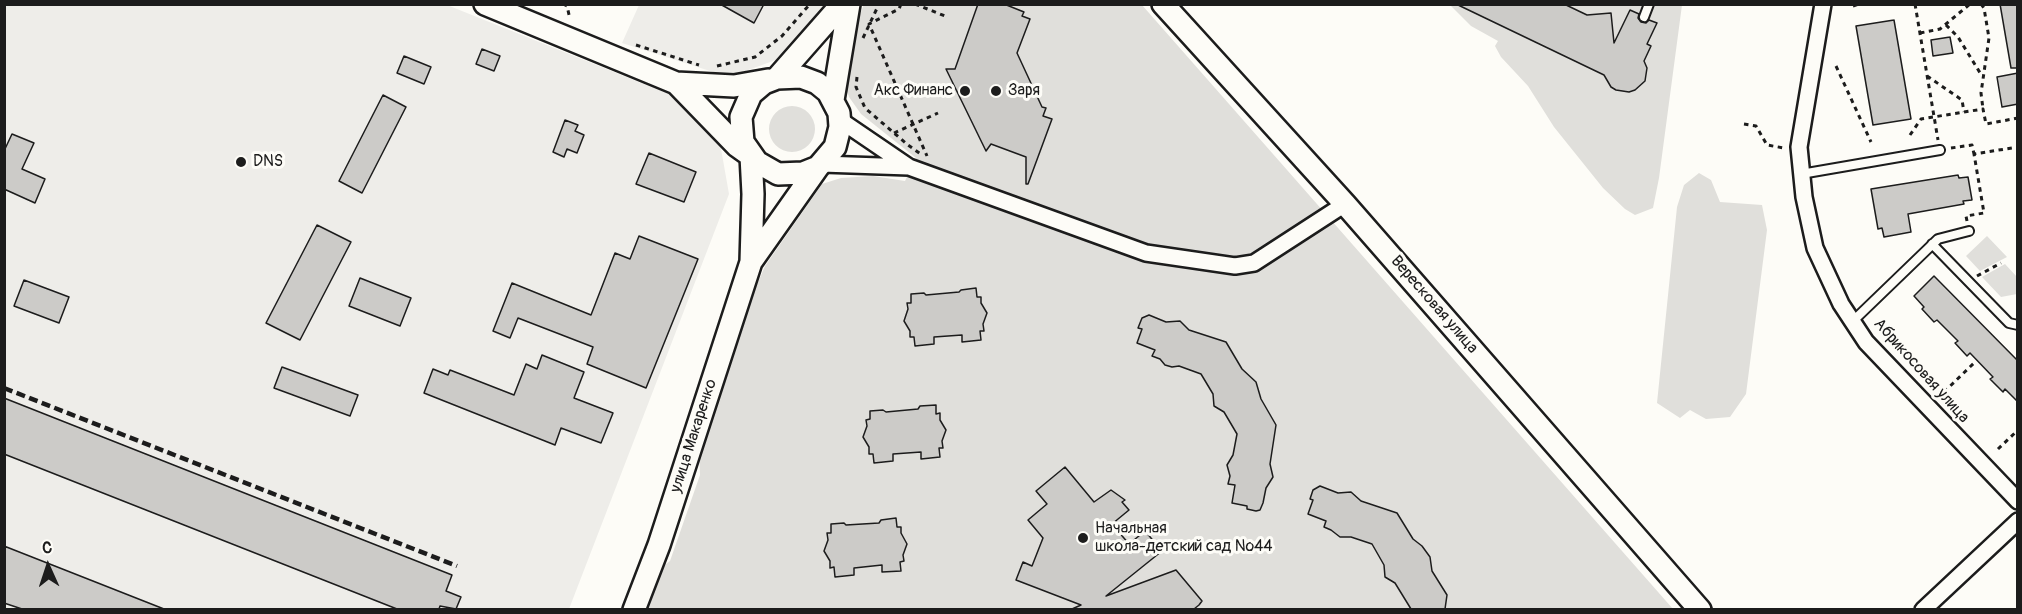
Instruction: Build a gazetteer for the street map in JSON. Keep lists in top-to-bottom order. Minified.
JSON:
{"streets":{"street":["Вересковая улица","Абрикосовая улица","улица Макаренко"]},"places":["Акс Финанс","Заря","DNS","Начальная школа-детский сад №44"],"north":"top"}
